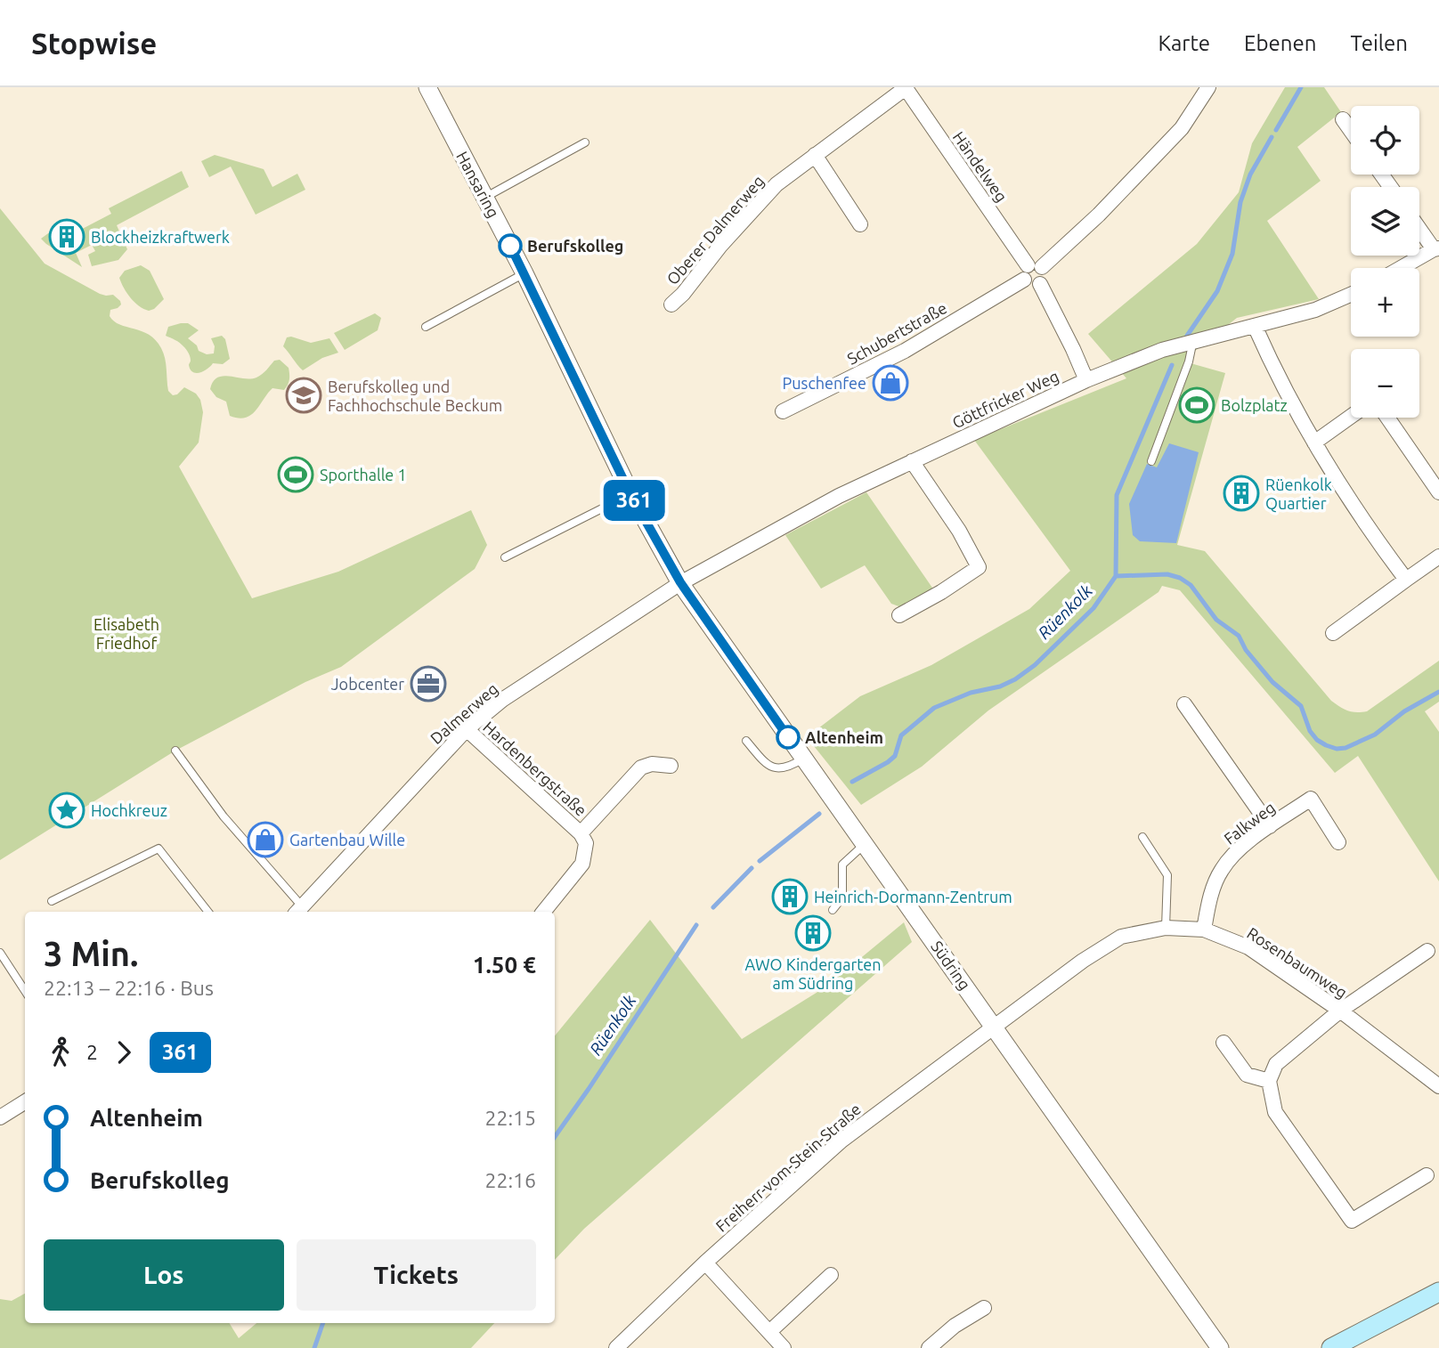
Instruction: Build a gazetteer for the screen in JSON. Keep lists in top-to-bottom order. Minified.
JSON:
{"streets":{"street":["Händelweg","Hansaring","Oberer Dalmerweg","Schubertstraße","Göttfricker Weg","Dalmerweg","Hardenbergstraße","Falkweg","Rosenbaumweg","Südring","Freiherr-vom-Stein-Straße"]},"crossings":[["Händelweg","Oberer Dalmerweg"],["Händelweg","Schubertstraße"],["Hansaring","Göttfricker Weg"],["Hansaring","Dalmerweg"],["Hansaring","Südring"],["Göttfricker Weg","Dalmerweg"],["Göttfricker Weg","Südring"],["Dalmerweg","Hardenbergstraße"],["Dalmerweg","Südring"],["Falkweg","Rosenbaumweg"],["Rosenbaumweg","Südring"],["Rosenbaumweg","Freiherr-vom-Stein-Straße"],["Südring","Freiherr-vom-Stein-Straße"]],"water":["Rüenkolk"],"parks":["Elisabeth Friedhof"],"places":{"building":["Blockheizkraftwerk","Rüenkolk Quartier","Heinrich-Dormann-Zentrum","AWO Kindergarten am Südring"],"other":["Berufskolleg","Altenheim"],"shop":["Puschenfee","Gartenbau Wille"],"school or university":["Berufskolleg und Fachhochschule Beckum"],"sports":["Bolzplatz","Sporthalle 1"],"office":["Jobcenter"],"place":["Hochkreuz"]},"lines":["bus line 361"],"page":{"header":"Stopwise","nav":["Karte","Ebenen","Teilen"],"on_map":"361","map_buttons":["+","−"],"heading":["3 Min.","22:13 – 22:16 · Bus","1.50 €"],"legs":["2","361"],"list":[{"name":"Altenheim","value":"22:15"},{"name":"Berufskolleg","value":"22:16"}],"buttons":["Los","Tickets"]}}
